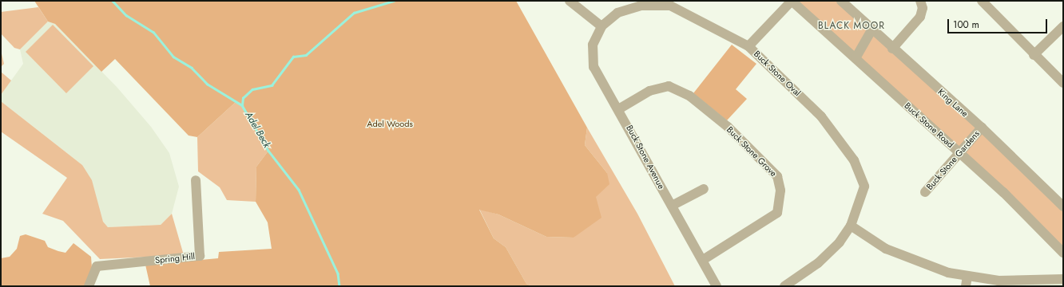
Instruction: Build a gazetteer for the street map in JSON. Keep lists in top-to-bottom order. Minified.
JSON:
{"streets":{"street":["Buck Stone Oval","King Lane","Buck Stone Road","Buck Stone Grove","Buck Stone Avenue","Buck Stone Gardens","Spring Hill"]},"crossings":[["Buck Stone Oval","Buck Stone Avenue"],["King Lane","Buck Stone Gardens"],["Buck Stone Road","Buck Stone Gardens"],["Buck Stone Grove","Buck Stone Avenue"]],"districts":["BLACK MOOR"],"water":["Adel Beck"],"parks":["Adel Woods"],"scale_bar":"100 m"}
